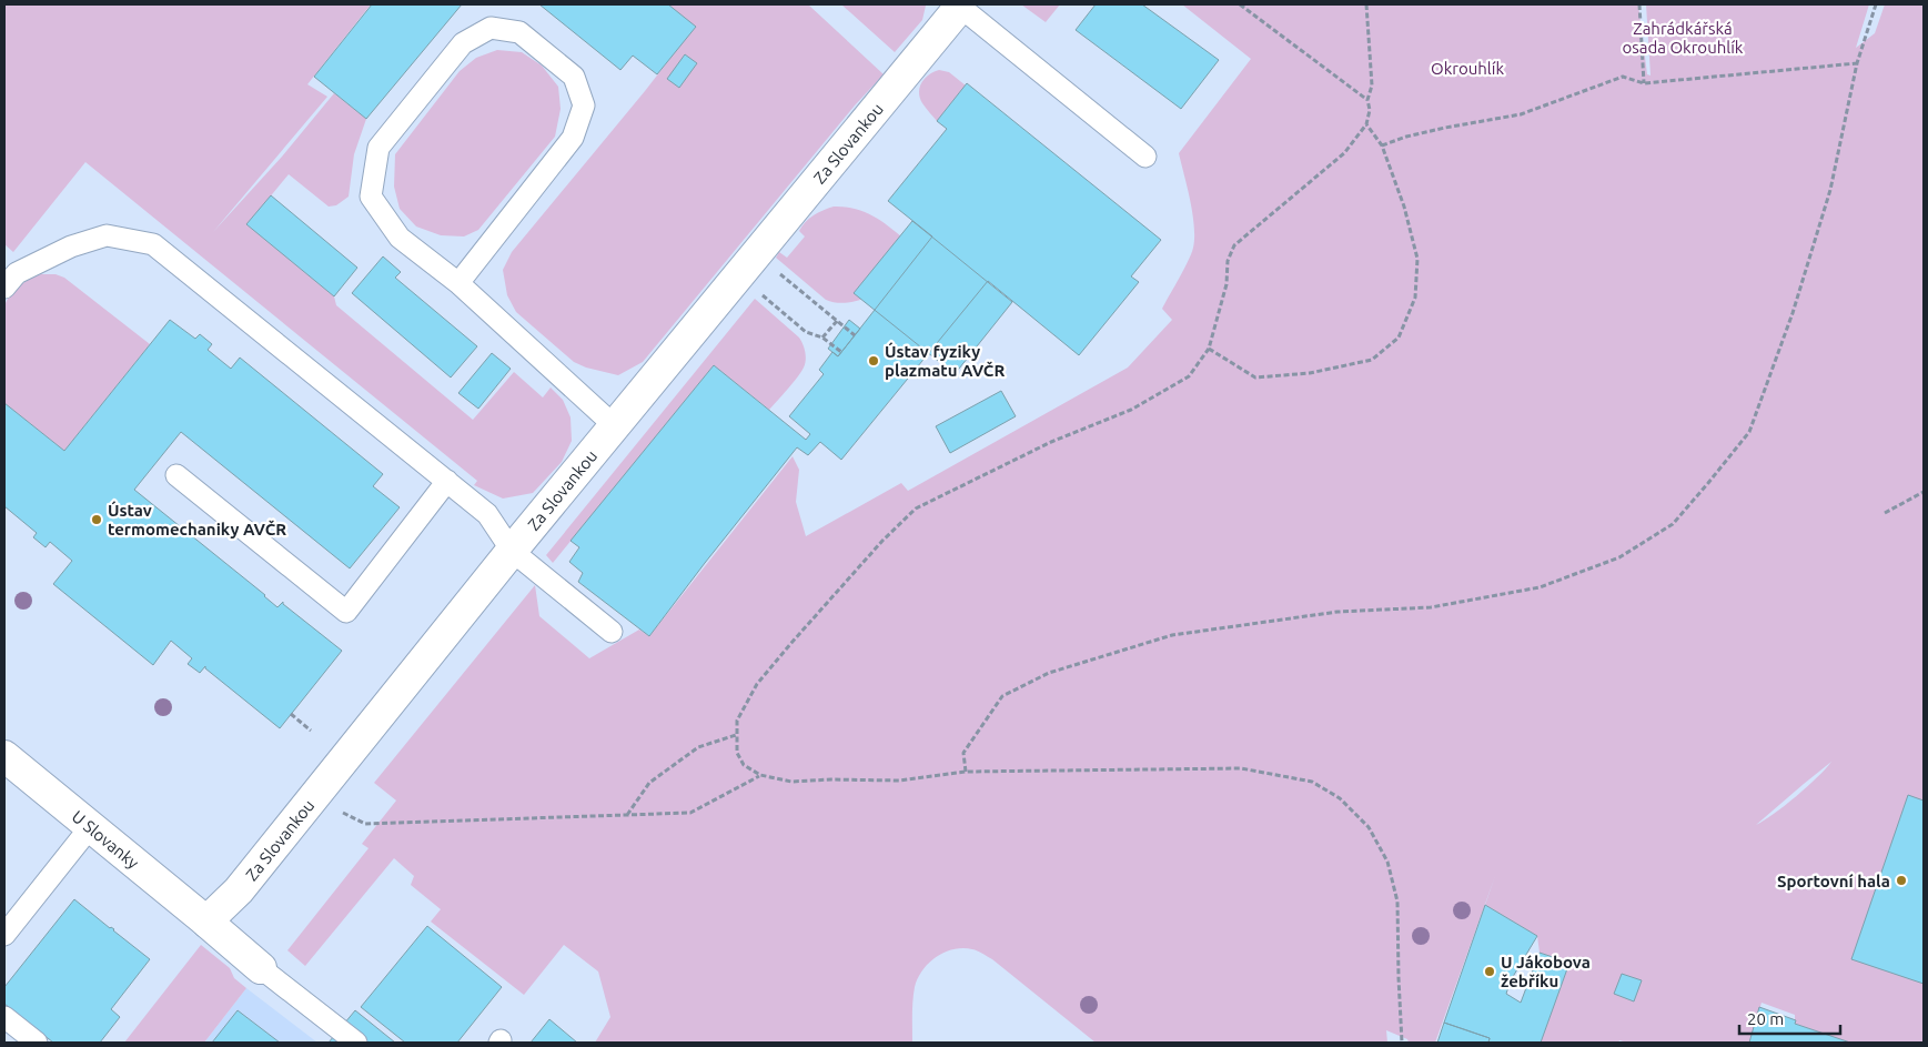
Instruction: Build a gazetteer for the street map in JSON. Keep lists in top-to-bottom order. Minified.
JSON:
{"streets":{"street":["Za Slovankou","U Slovanky"]},"crossings":[["Za Slovankou","U Slovanky"]],"parks":["Zahrádkářská osada Okrouhlík","Okrouhlík"],"places":["Ústav fyziky plazmatu AVČR","Ústav termomechaniky AVČR","Sportovní hala","U Jákobova žebříku"],"scale_bar":"20 m"}
